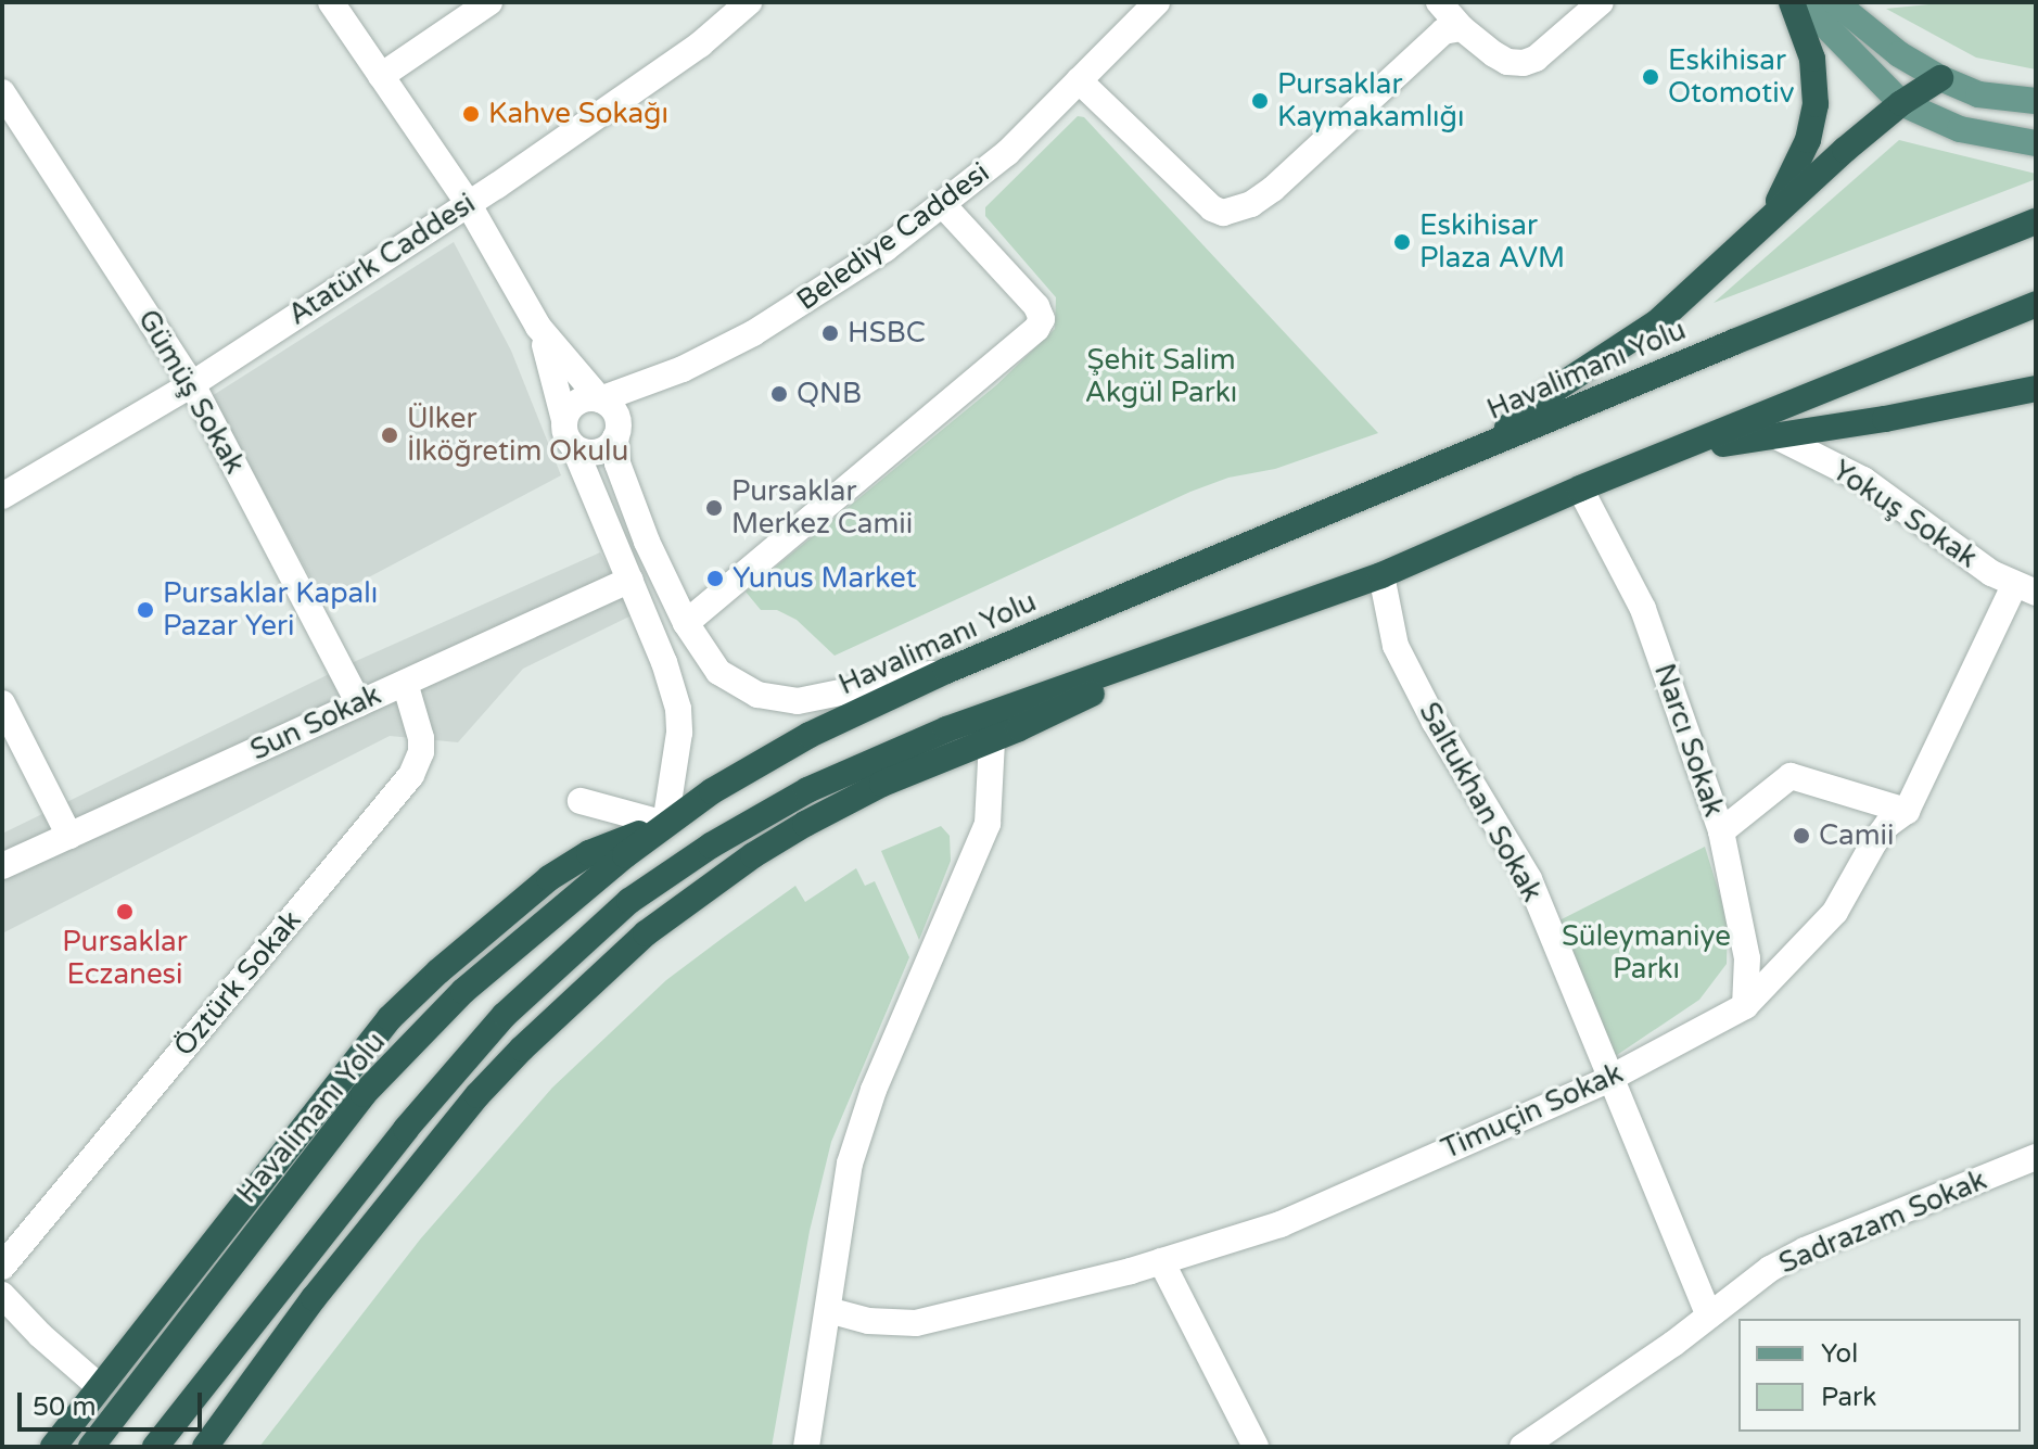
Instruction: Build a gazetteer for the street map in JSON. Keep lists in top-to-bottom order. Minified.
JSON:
{"streets":{"highway":["Havalimanı Yolu"],"street":["Belediye Caddesi","Atatürk Caddesi","Gümüş Sokak","Yokuş Sokak","Sun Sokak","Narcı Sokak","Saltukhan Sokak","Öztürk Sokak","Timuçin Sokak","Sadrazam Sokak"]},"crossings":[["Atatürk Caddesi","Gümüş Sokak"],["Gümüş Sokak","Sun Sokak"],["Yokuş Sokak","Timuçin Sokak"],["Sun Sokak","Öztürk Sokak"],["Narcı Sokak","Timuçin Sokak"],["Saltukhan Sokak","Timuçin Sokak"],["Saltukhan Sokak","Sadrazam Sokak"]],"parks":["Şehit Salim Akgül Parkı","Süleymaniye Parkı"],"places":["Eskihisar Otomotiv","Pursaklar Kaymakamlığı","Kahve Sokağı","Eskihisar Plaza AVM","HSBC","QNB","Ülker İlköğretim Okulu","Pursaklar Merkez Camii","Yunus Market","Pursaklar Kapalı Pazar Yeri","Camii","Pursaklar Eczanesi"],"legend":["Yol","Park"],"scale_bar":"50 m"}
